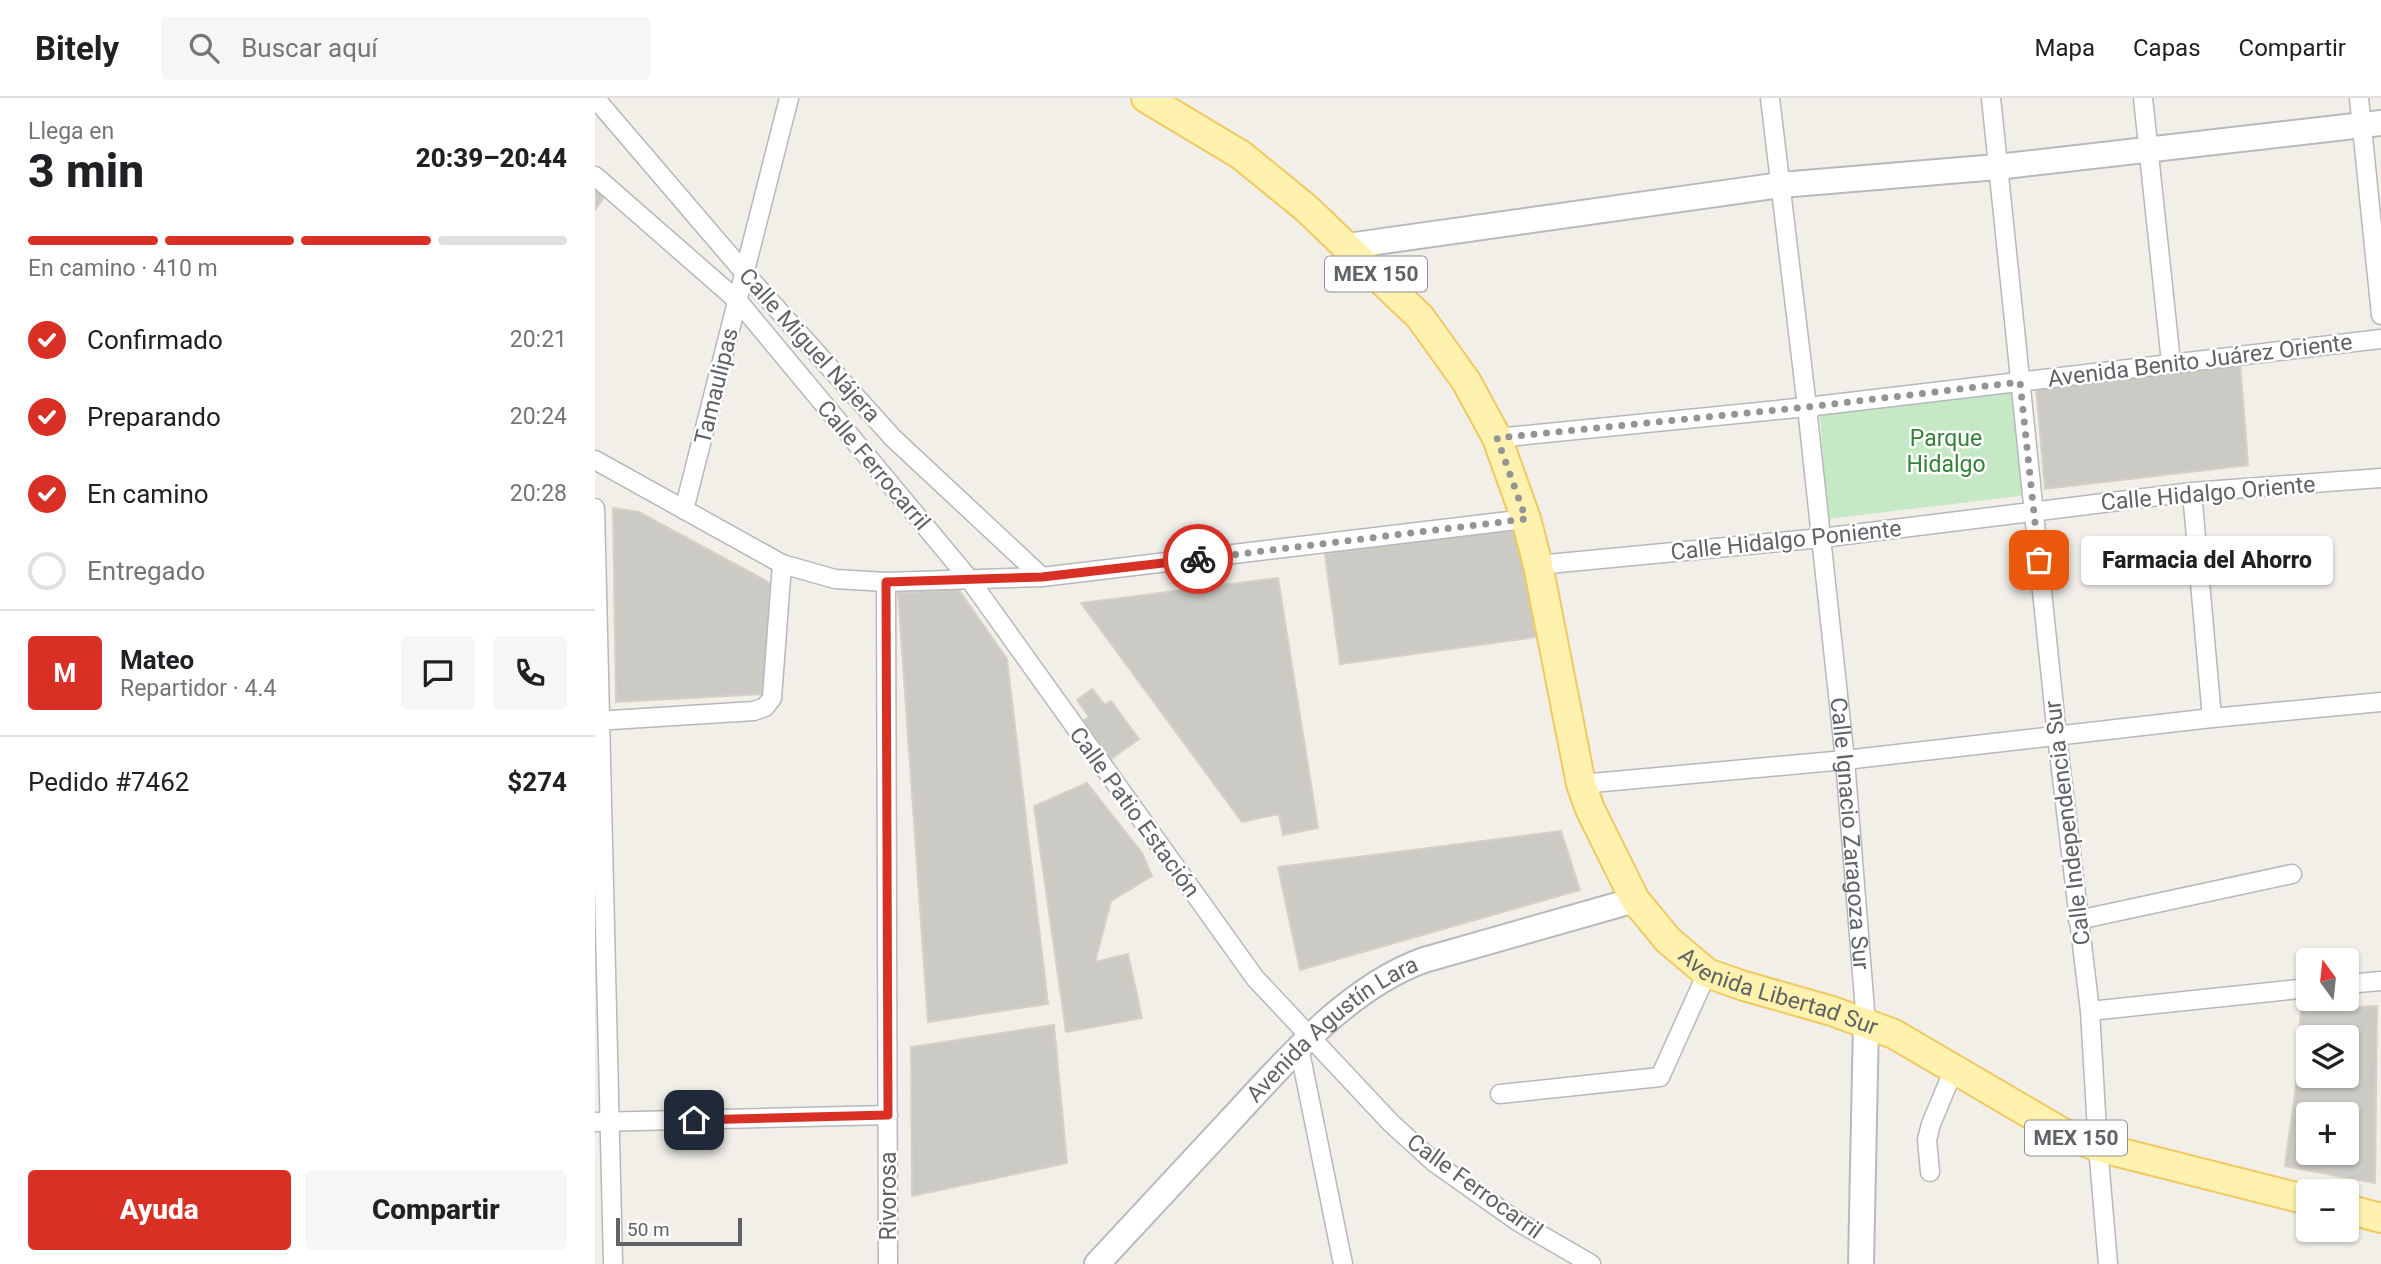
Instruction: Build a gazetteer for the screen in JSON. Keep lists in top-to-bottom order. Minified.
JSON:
{"streets":{"main road":["MEX 150","Calle Ignacio Zaragoza Sur","Avenida Libertad Sur","Avenida Agustín Lara"],"street":["Calle Miguel Nájera","Avenida Benito Juárez Oriente","Tamaulipas","Calle Ferrocarril","Calle Hidalgo Oriente","Calle Hidalgo Poniente","Calle Patio Estación","Calle Independencia Sur","Rivorosa"]},"crossings":[["MEX 150","Avenida Benito Juárez Oriente"],["MEX 150","Avenida Libertad Sur"],["Calle Miguel Nájera","Tamaulipas"],["Avenida Benito Juárez Oriente","Calle Independencia Sur"],["Avenida Benito Juárez Oriente","Calle Ignacio Zaragoza Sur"],["Tamaulipas","Calle Ferrocarril"],["Calle Ferrocarril","Calle Patio Estación"],["Calle Ferrocarril","Avenida Agustín Lara"],["Calle Hidalgo Oriente","Calle Hidalgo Poniente"],["Calle Hidalgo Oriente","Calle Independencia Sur"],["Calle Hidalgo Poniente","Calle Independencia Sur"],["Calle Hidalgo Poniente","Calle Ignacio Zaragoza Sur"],["Calle Hidalgo Poniente","Avenida Libertad Sur"],["Calle Patio Estación","Avenida Agustín Lara"],["Calle Independencia Sur","Avenida Libertad Sur"],["Calle Ignacio Zaragoza Sur","Avenida Libertad Sur"],["Avenida Libertad Sur","Avenida Agustín Lara"]],"parks":["Parque Hidalgo"],"places":["Farmacia del Ahorro"],"scale_bar":"50 m","north":"top","page":{"header":"Bitely","search":"Buscar aquí","nav":["Mapa","Capas","Compartir"],"heading":["3 min","Llega en","20:39–20:44"],"panel":["Mateo","Repartidor · 4.4","Pedido #7462","$274"],"bar":"En camino · 410 m","list":[["Confirmado","20:21"],["Preparando","20:24"],["En camino","20:28"],"Entregado"],"bubble":"Farmacia del Ahorro","round":"M","map_buttons":["+","−"],"buttons":["Ayuda","Compartir"],"scale":"50 m"}}
